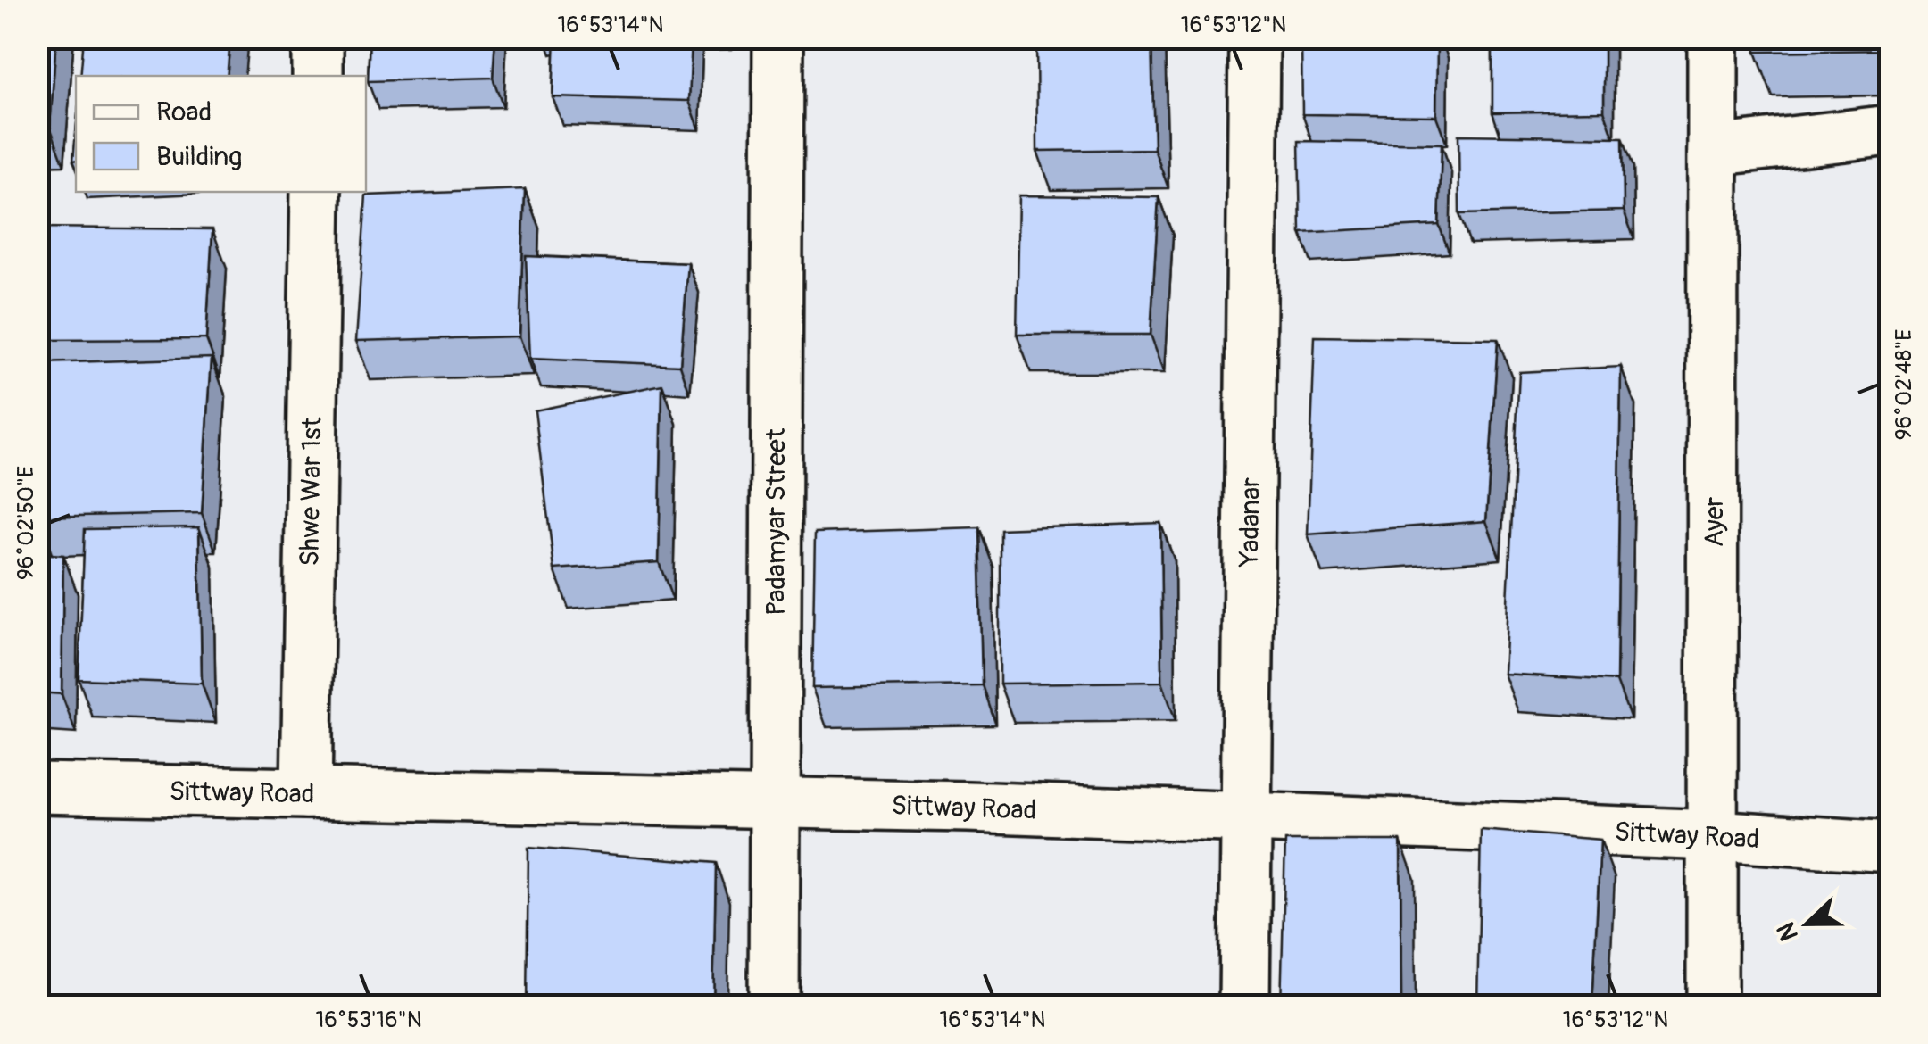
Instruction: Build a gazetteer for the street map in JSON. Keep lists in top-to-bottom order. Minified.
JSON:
{"streets":{"street":["Shwe War 1st","Padamyar Street","Yadanar","Ayer","Sittway Road"]},"crossings":[["Shwe War 1st","Sittway Road"],["Padamyar Street","Sittway Road"],["Yadanar","Sittway Road"],["Ayer","Sittway Road"]],"legend":["Road","Building"],"north":"left","coordinates":["16°53'14\"N","16°53'12\"N","96°02'48\"E","96°02'50\"E","16°53'16\"N"]}
